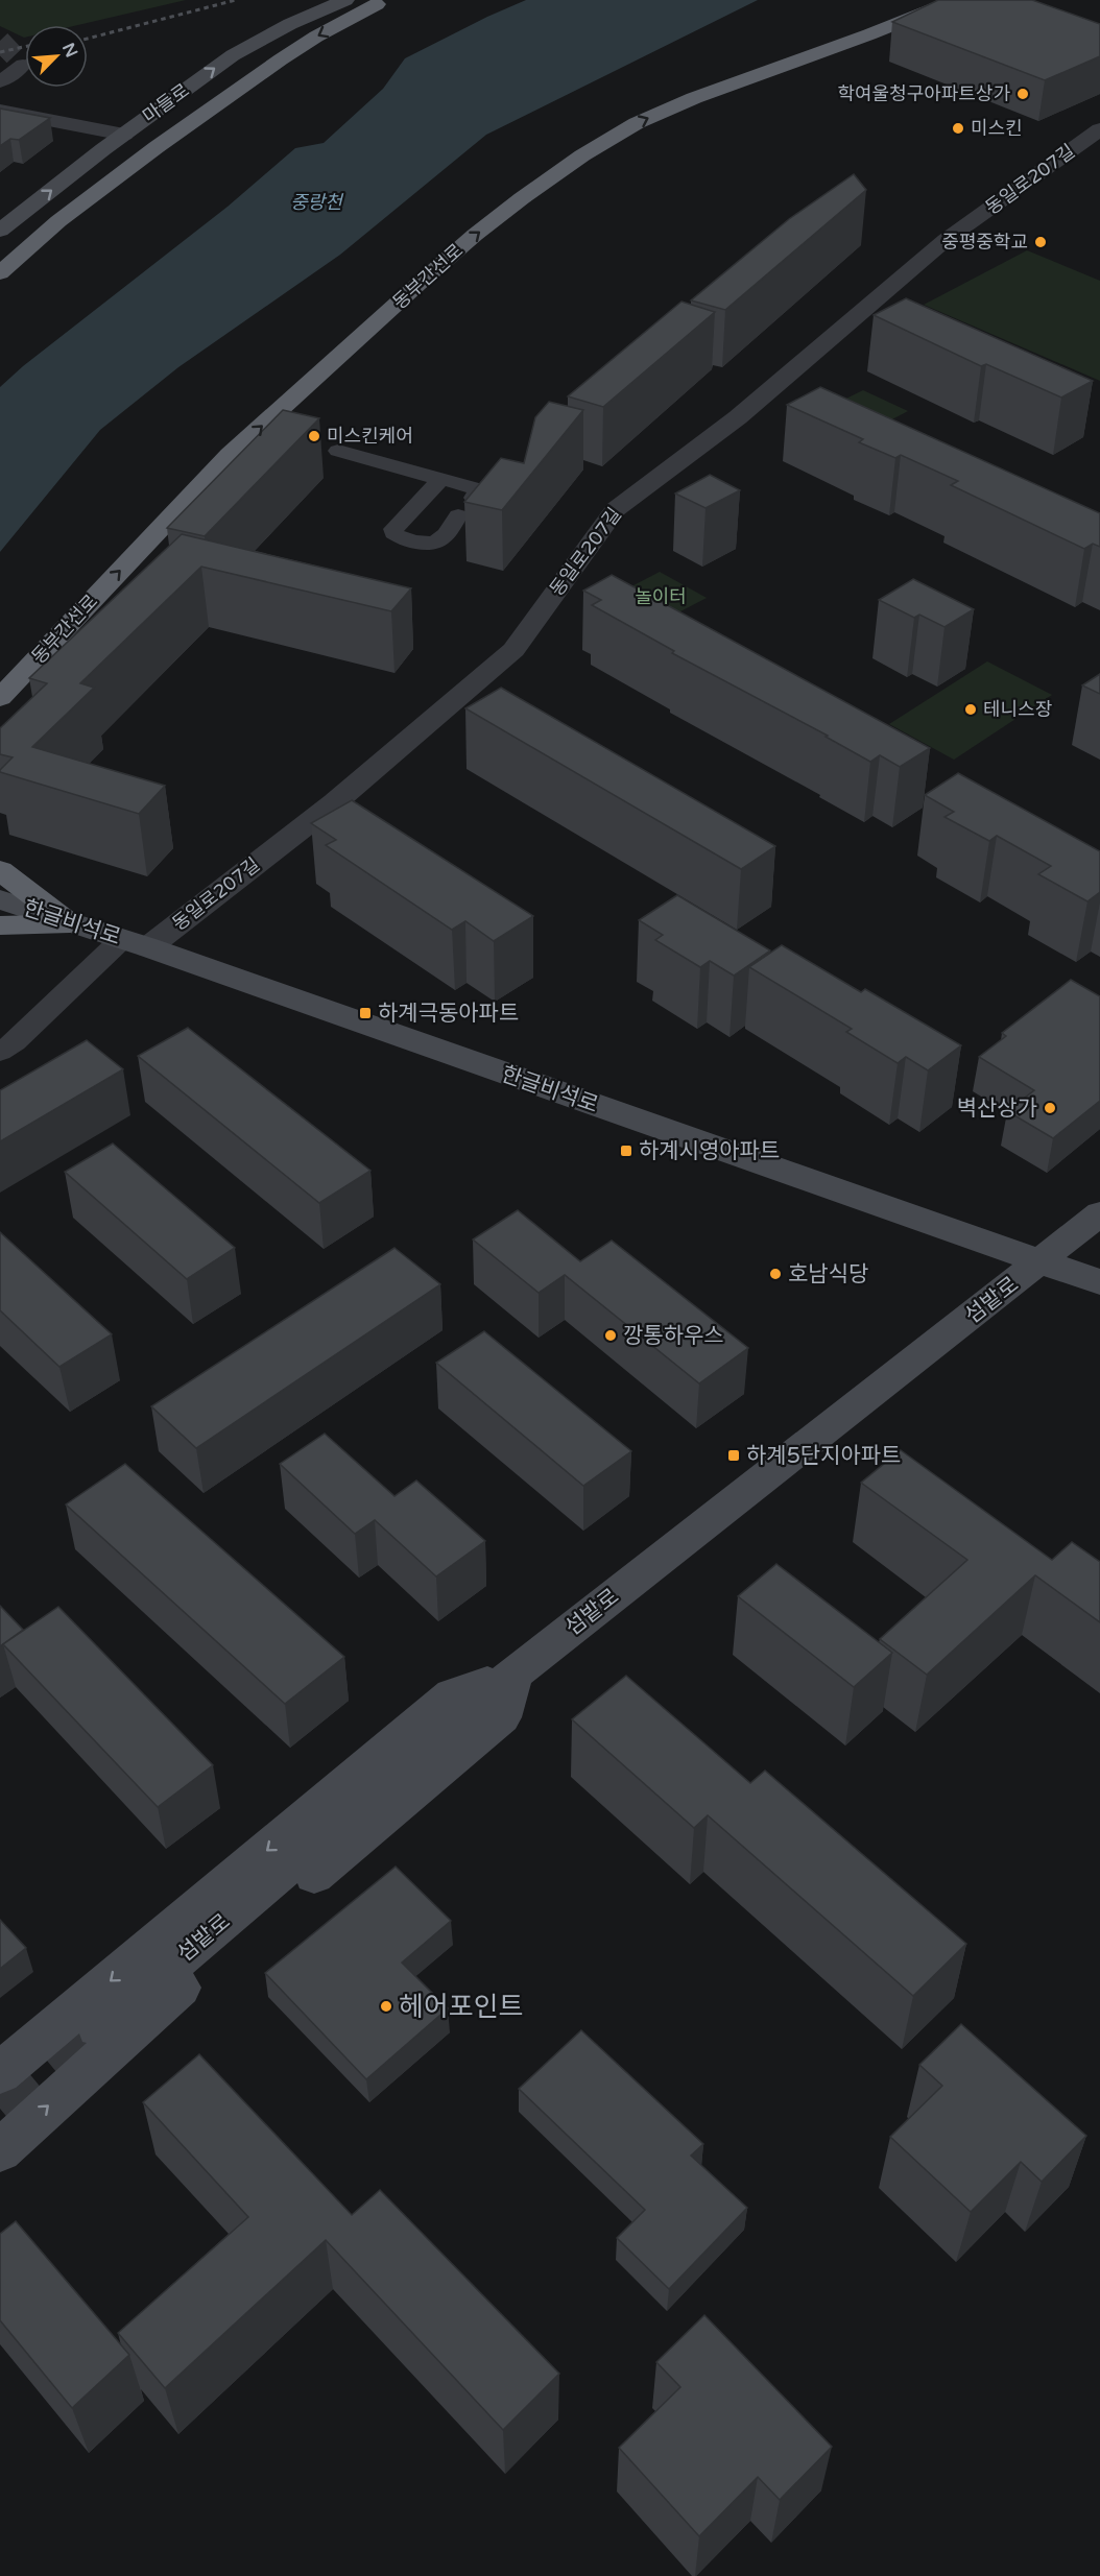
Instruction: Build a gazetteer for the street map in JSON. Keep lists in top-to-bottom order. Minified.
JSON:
{"streets":{"highway":["동부간선로"],"main road":["마들로","한글비석로","섬밭로"],"street":["동일로207길"]},"crossings":[["동일로207길","한글비석로"],["한글비석로","섬밭로"]],"water":["중랑천"],"parks":["놀이터"],"places":{"other":["학여울청구아파트상가","미스킨","중평중학교","미스킨케어","테니스장","벽산상가","호남식당","깡통하우스","헤어포인트"],"transit":["하계극동아파트","하계시영아파트","하계5단지아파트"]},"north":"top right"}
